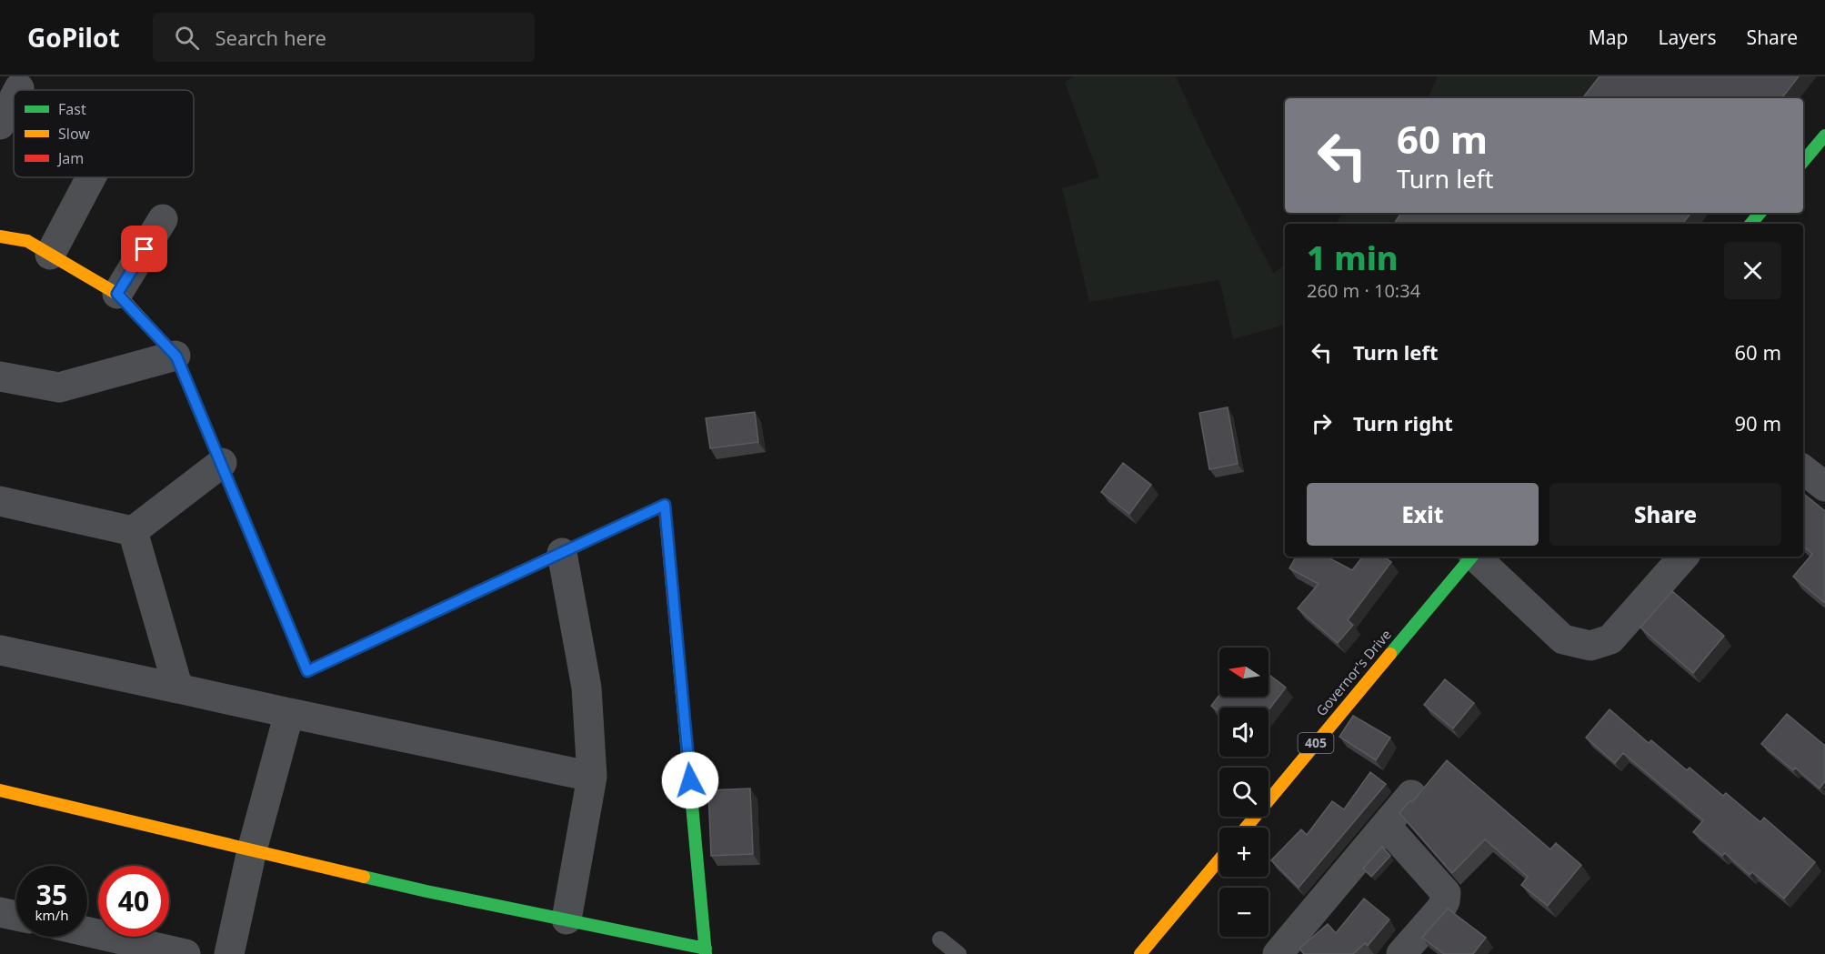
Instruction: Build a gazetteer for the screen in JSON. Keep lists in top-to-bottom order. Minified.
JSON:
{"streets":{"street":["Governor's Drive","405"]},"legend":["Fast","Slow","Jam"],"north":"left","page":{"header":"GoPilot","search":"Search here","nav":["Map","Layers","Share"],"turn":["60 m","Turn left"],"heading":["1 min","260 m · 10:34"],"list":[{"name":"Turn left","value":"60 m"},{"name":"Turn right","value":"90 m"}],"buttons":["Exit","Share"],"map_buttons":["+","−"],"speed":"35 km/h","limit":"40"}}
